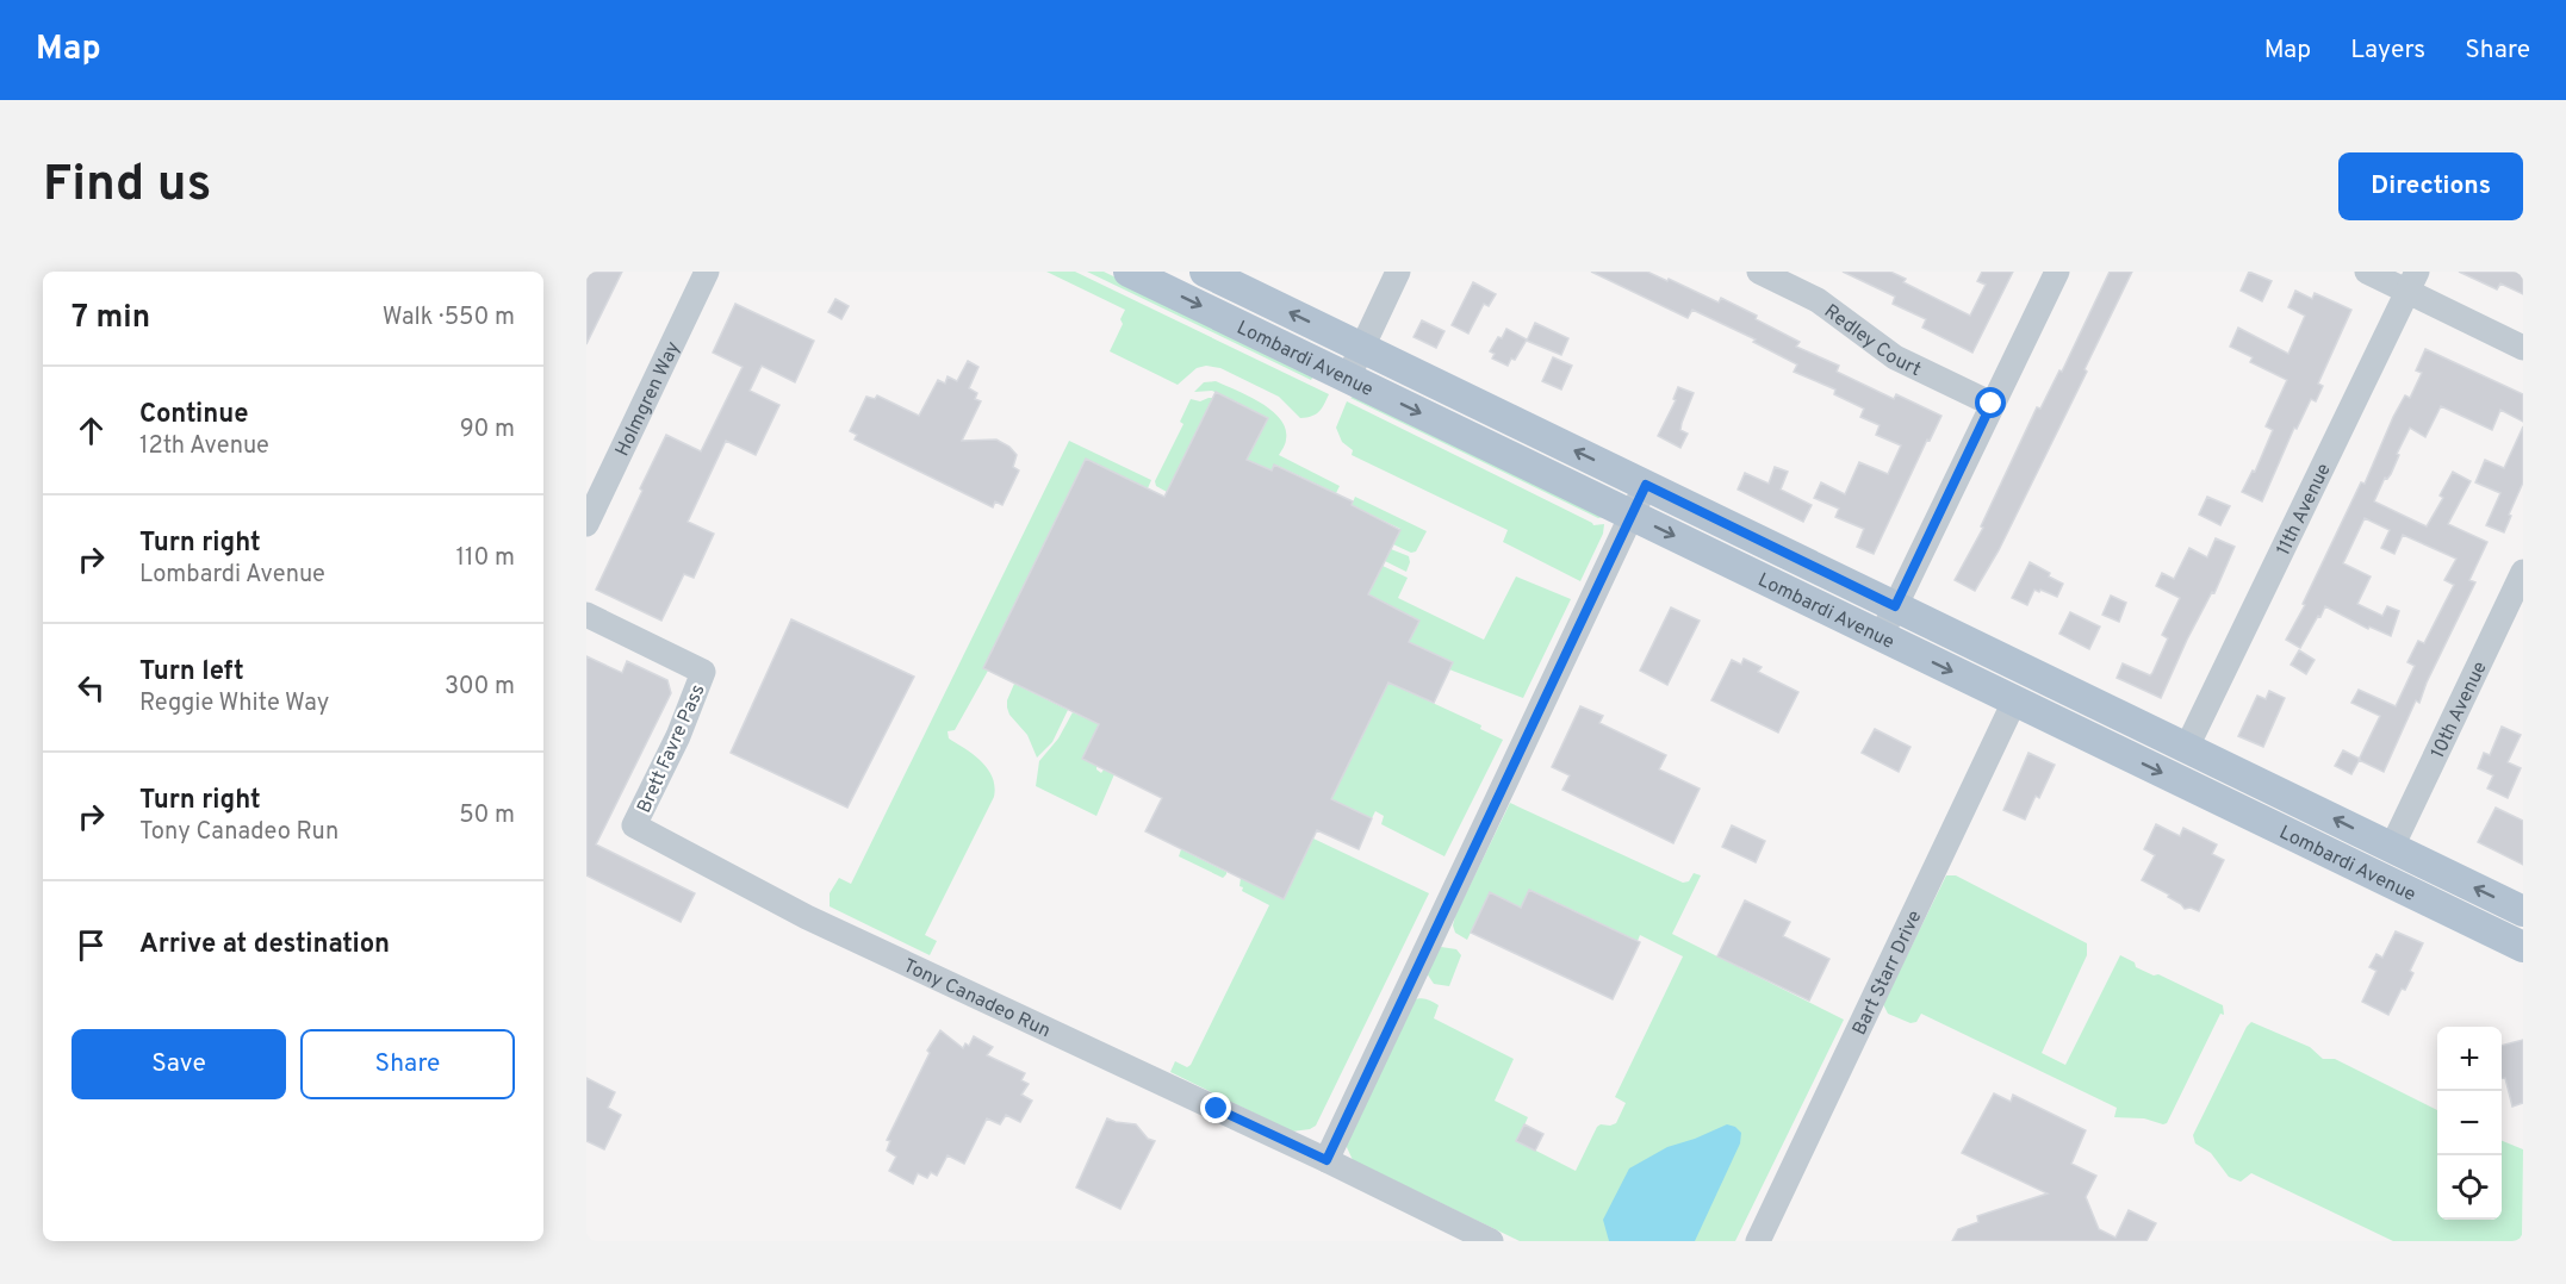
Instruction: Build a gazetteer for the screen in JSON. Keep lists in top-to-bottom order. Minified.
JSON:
{"streets":{"main road":["Lombardi Avenue"],"street":["Redley Court","Holmgren Way","11th Avenue","10th Avenue","Brett Favre Pass","Bart Starr Drive","Tony Canadeo Run"]},"crossings":[["Lombardi Avenue","11th Avenue"],["Lombardi Avenue","10th Avenue"],["Lombardi Avenue","Bart Starr Drive"],["Brett Favre Pass","Tony Canadeo Run"]],"page":{"header":"Map","nav":["Map","Layers","Share"],"buttons":["Directions",["Save","Share"]],"title":"Find us","heading":["7 min","Walk · 550 m"],"list":[["Continue","12th Avenue","90 m"],["Turn right","Lombardi Avenue","110 m"],["Turn left","Reggie White Way","300 m"],["Turn right","Tony Canadeo Run","50 m"],"Arrive at destination"],"map_buttons":["+","−"]}}
